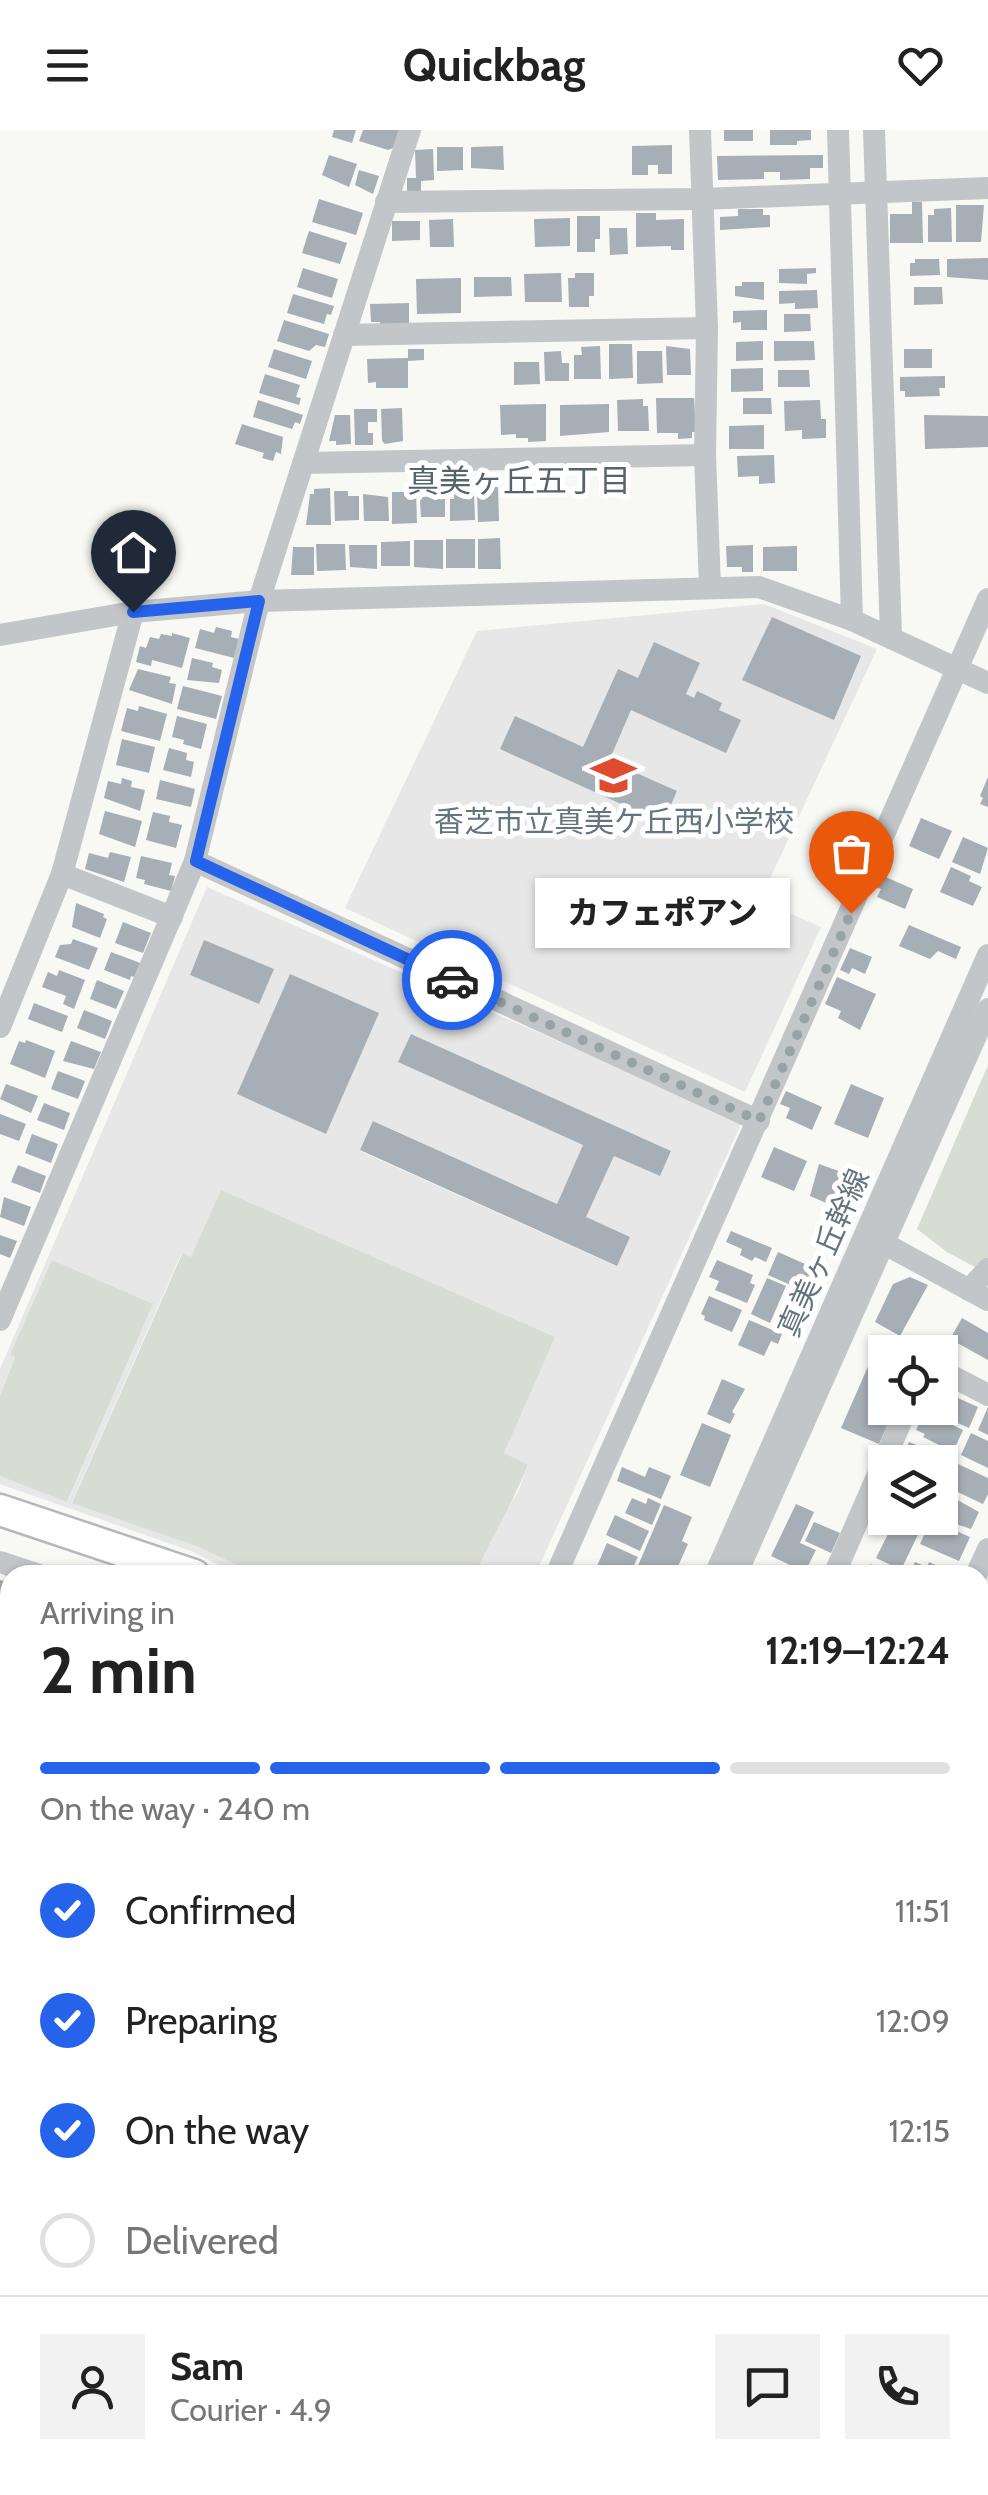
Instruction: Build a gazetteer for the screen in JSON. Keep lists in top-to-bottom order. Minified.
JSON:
{"streets":{"street":["真美ヶ丘幹線"]},"districts":["真美ヶ丘五丁目"],"places":{"school or university":["香芝市立真美ケ丘西小学校"],"other":["カフェポアン"]},"page":{"header":"Quickbag","bubble":"カフェポアン","heading":["2 min","Arriving in","12:19–12:24"],"panel":["Sam","Courier · 4.9"],"bar":"On the way · 240 m","list":[["Confirmed","11:51"],["Preparing","12:09"],["On the way","12:15"],"Delivered"]}}
